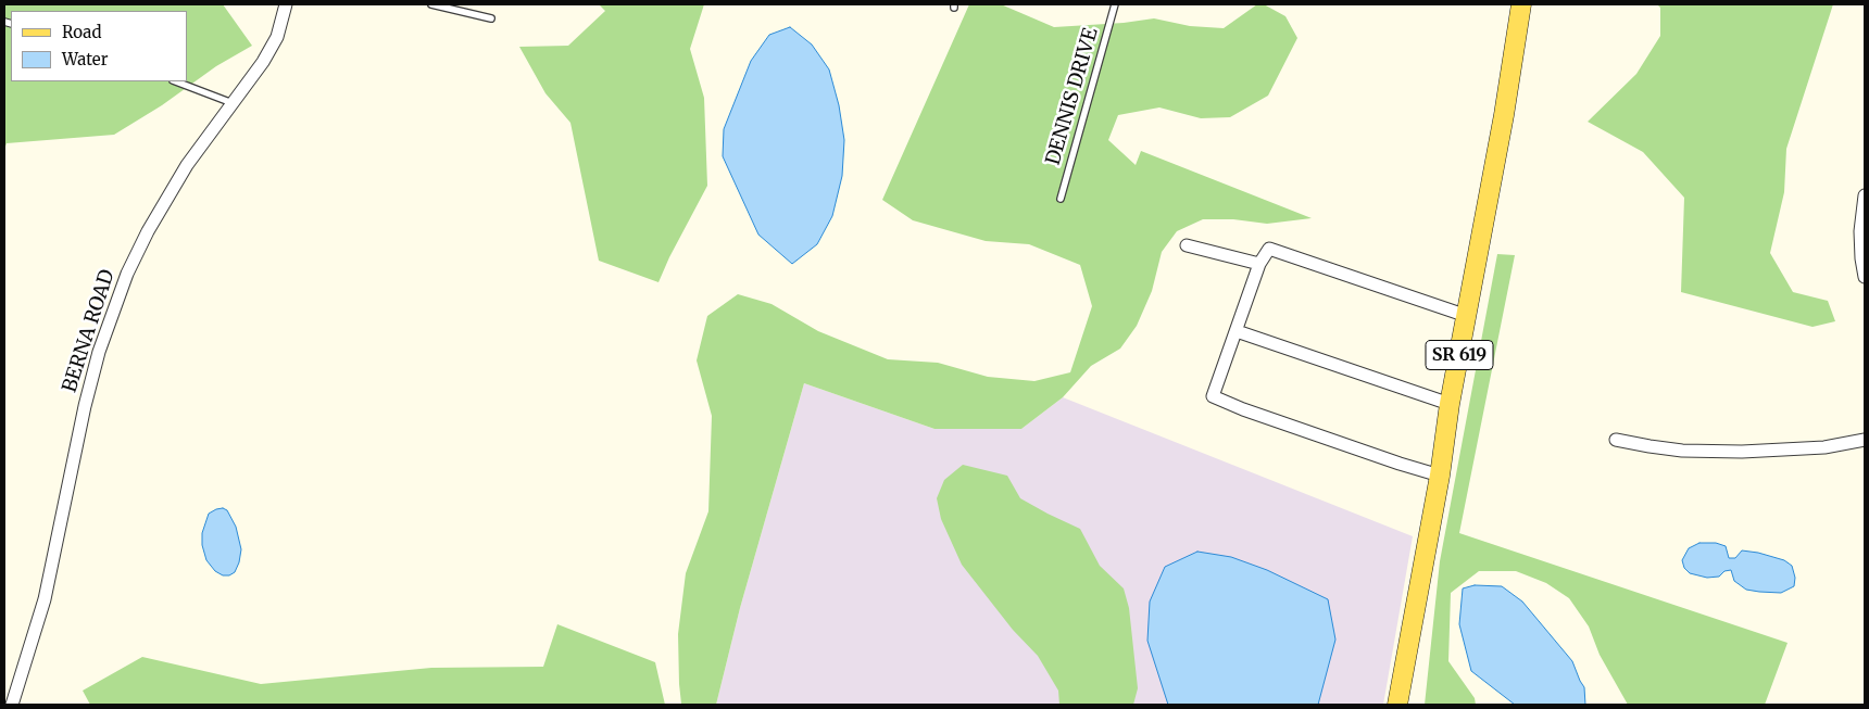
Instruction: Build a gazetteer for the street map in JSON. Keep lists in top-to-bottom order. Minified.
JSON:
{"streets":{"main road":["SR 619"],"street":["BERNA ROAD"],"lane":["DENNIS DRIVE"]},"legend":["Road","Water"]}
